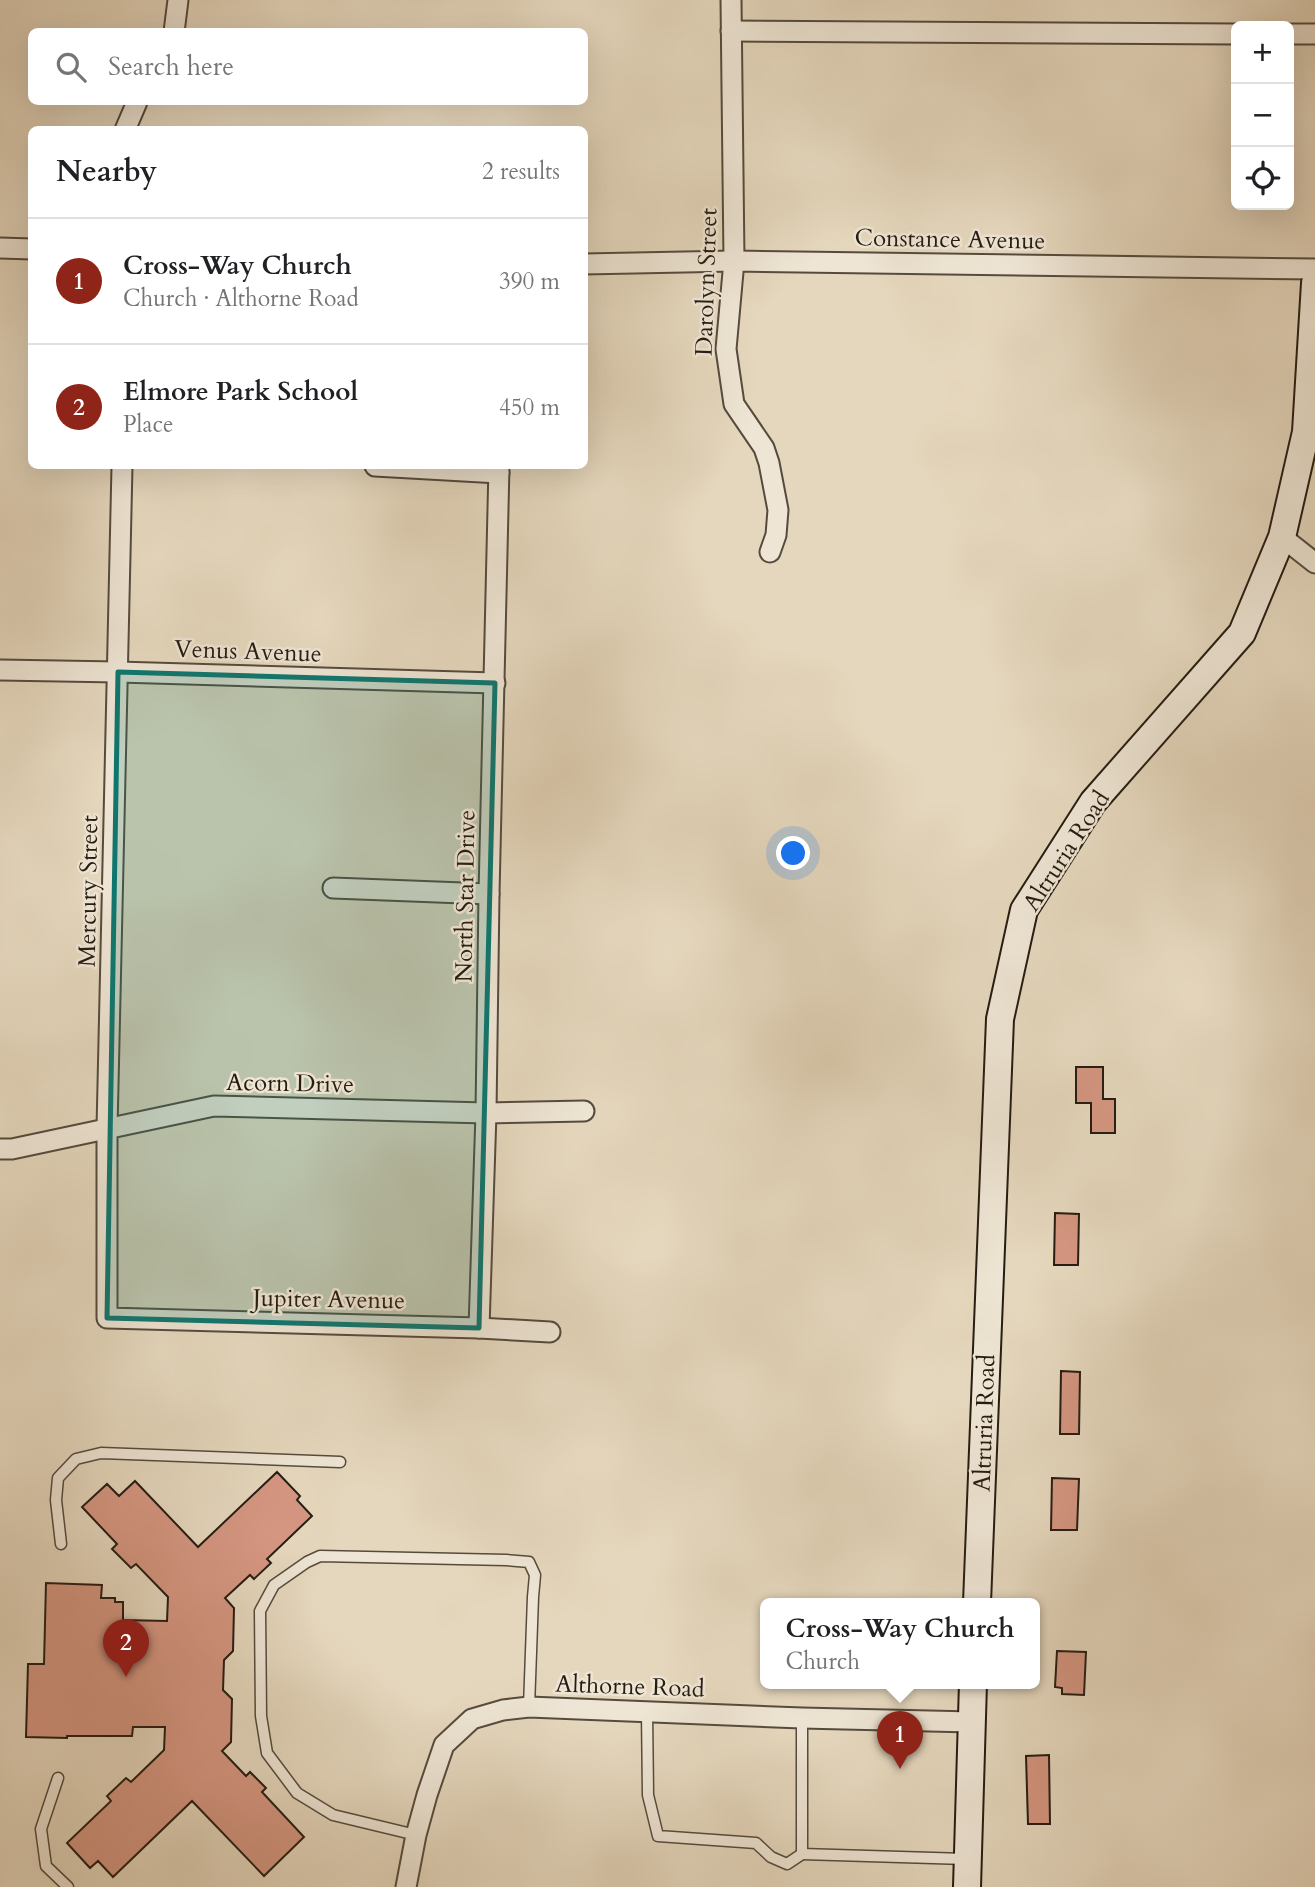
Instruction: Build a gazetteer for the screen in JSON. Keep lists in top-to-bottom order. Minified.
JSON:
{"streets":{"street":["Constance Avenue","Darolyn Street","Venus Avenue","Altruria Road","Mercury Street","North Star Drive","Acorn Drive","Jupiter Avenue","Althorne Road"]},"crossings":[["Constance Avenue","Darolyn Street"],["Venus Avenue","Mercury Street"],["Venus Avenue","North Star Drive"],["Mercury Street","Acorn Drive"],["Mercury Street","Jupiter Avenue"],["North Star Drive","Acorn Drive"],["North Star Drive","Jupiter Avenue"]],"page":{"map_buttons":["+","−"],"search":"Search here","heading":["Nearby","2 results"],"list":[{"mark":"1","name":"Cross-Way Church","note":"Church · Althorne Road","value":"390 m"},{"mark":"2","name":"Elmore Park School","note":"Place","value":"450 m"}],"popup":["Cross-Way Church","Church"],"pins":["2","1"]}}
